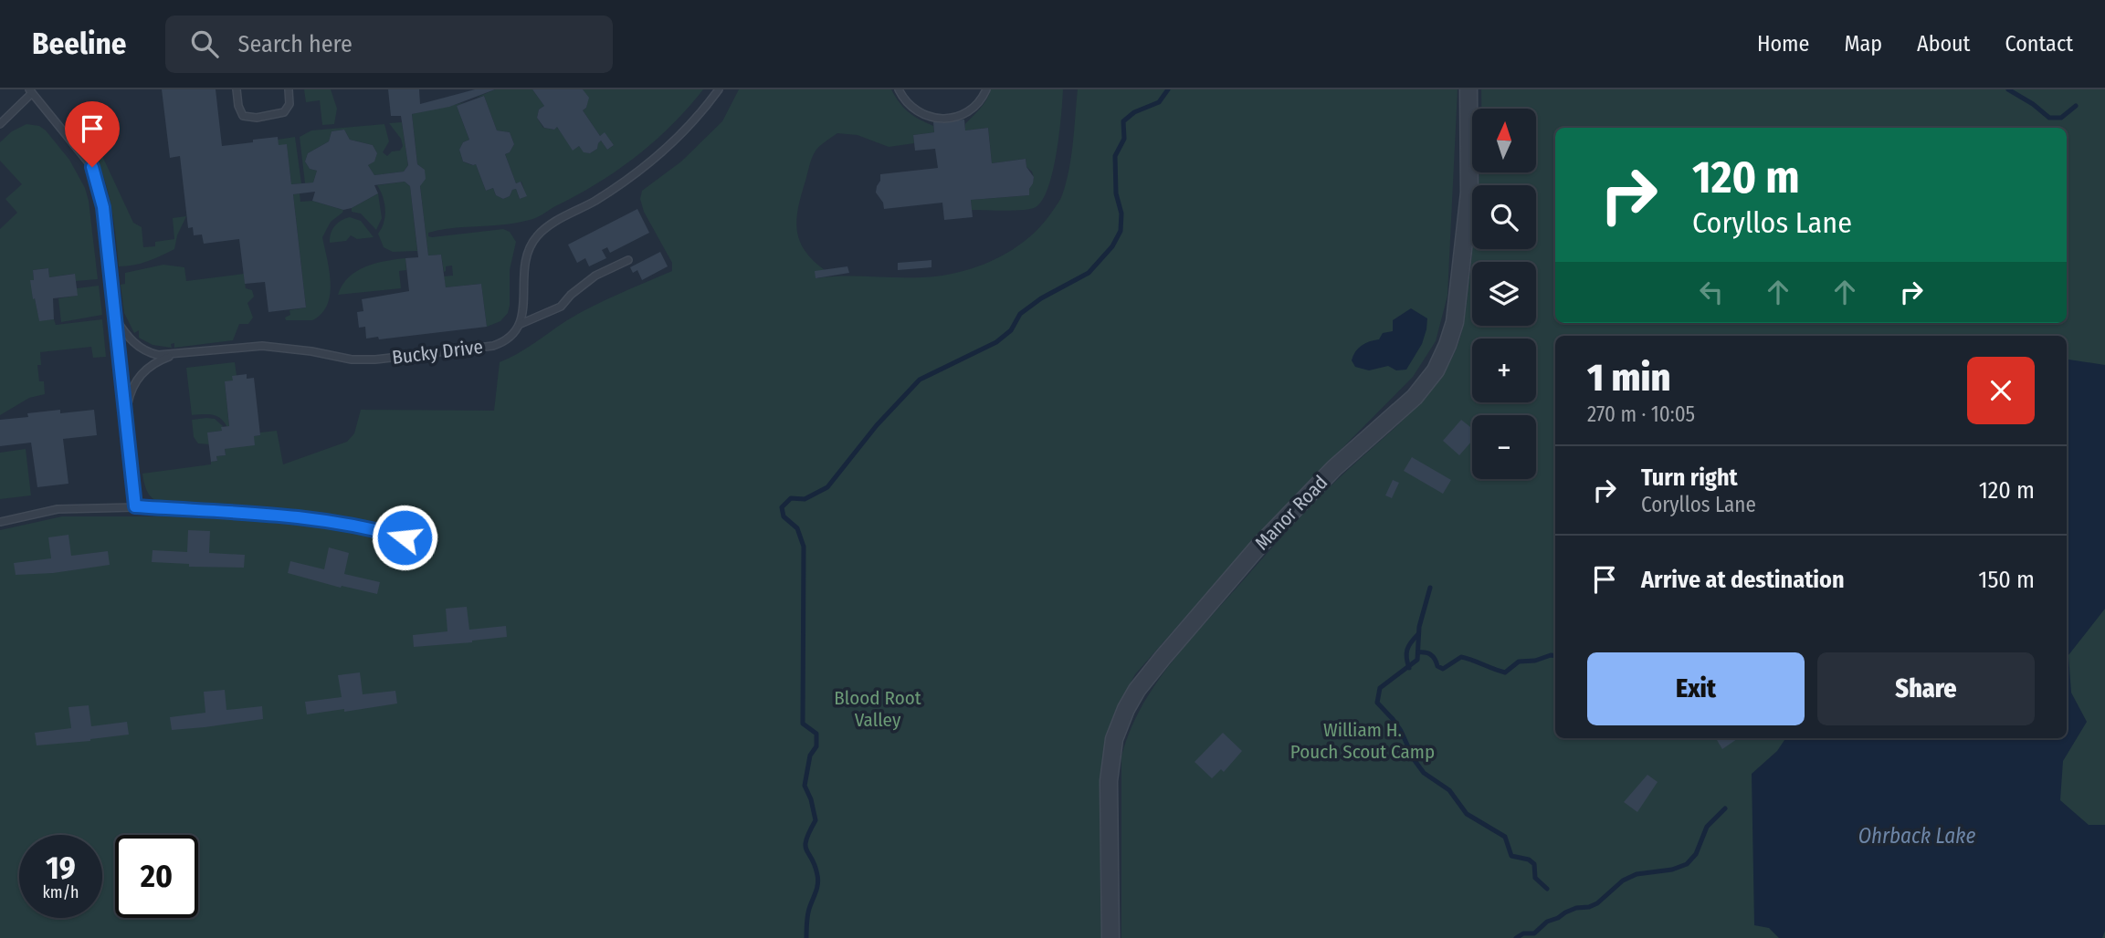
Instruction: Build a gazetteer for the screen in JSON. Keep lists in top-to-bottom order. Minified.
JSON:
{"streets":{"street":["Manor Road"],"lane":["Bucky Drive"]},"water":["Ohrback Lake"],"parks":["Blood Root Valley","William H. Pouch Scout Camp"],"north":"top","page":{"header":"Beeline","search":"Search here","nav":["Home","Map","About","Contact"],"map_buttons":["+","−"],"turn":["120 m","Coryllos Lane"],"heading":["1 min","270 m · 10:05"],"list":[{"name":"Turn right","note":"Coryllos Lane","value":"120 m"},{"name":"Arrive at destination","value":"150 m"}],"buttons":["Exit","Share"],"speed":"19 km/h","limit":"20"}}
